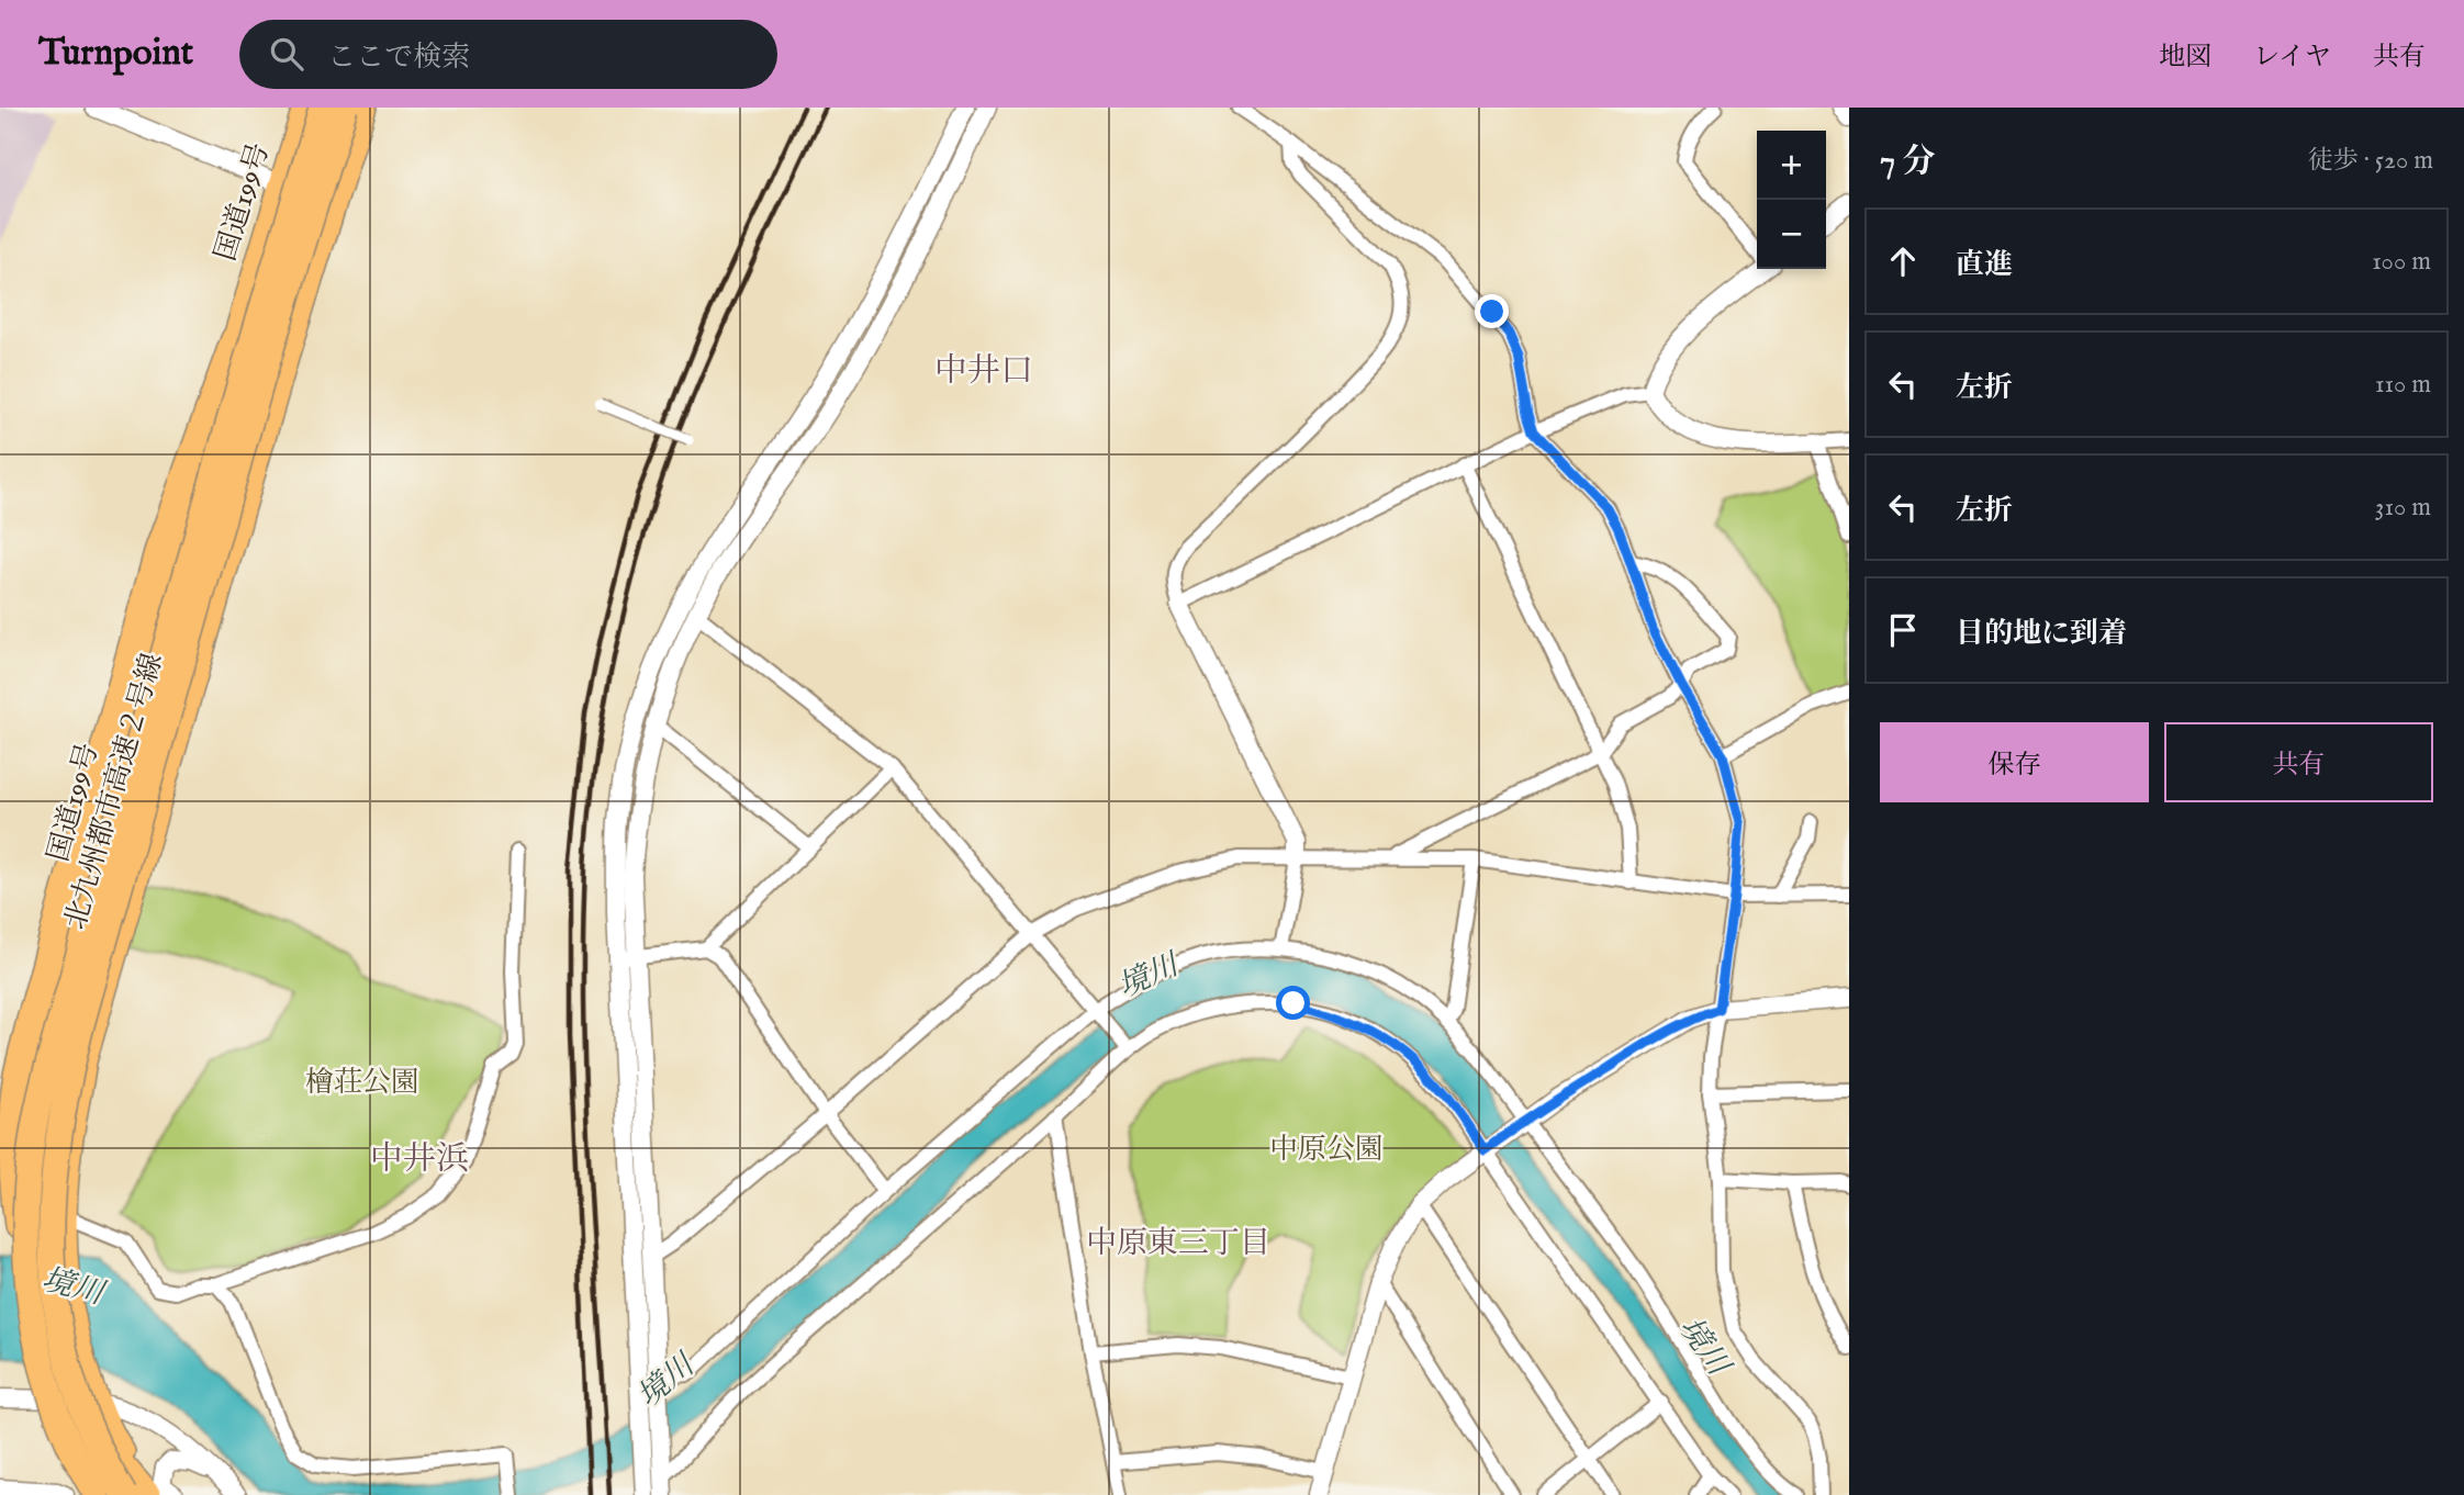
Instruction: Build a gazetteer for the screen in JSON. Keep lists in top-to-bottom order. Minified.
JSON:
{"streets":{"highway":["国道199号","北九州都市高速２号線"]},"districts":["中井口","中井浜","中原東三丁目"],"water":["境川"],"parks":["檜荘公園","中原公園"],"page":{"header":"Turnpoint","search":"ここで検索","nav":["地図","レイヤ","共有"],"heading":["7 分","徒歩 · 520 m"],"map_buttons":["+","−"],"list":[["直進","100 m"],["左折","110 m"],["左折","310 m"],"目的地に到着"],"buttons":["保存","共有"]}}
